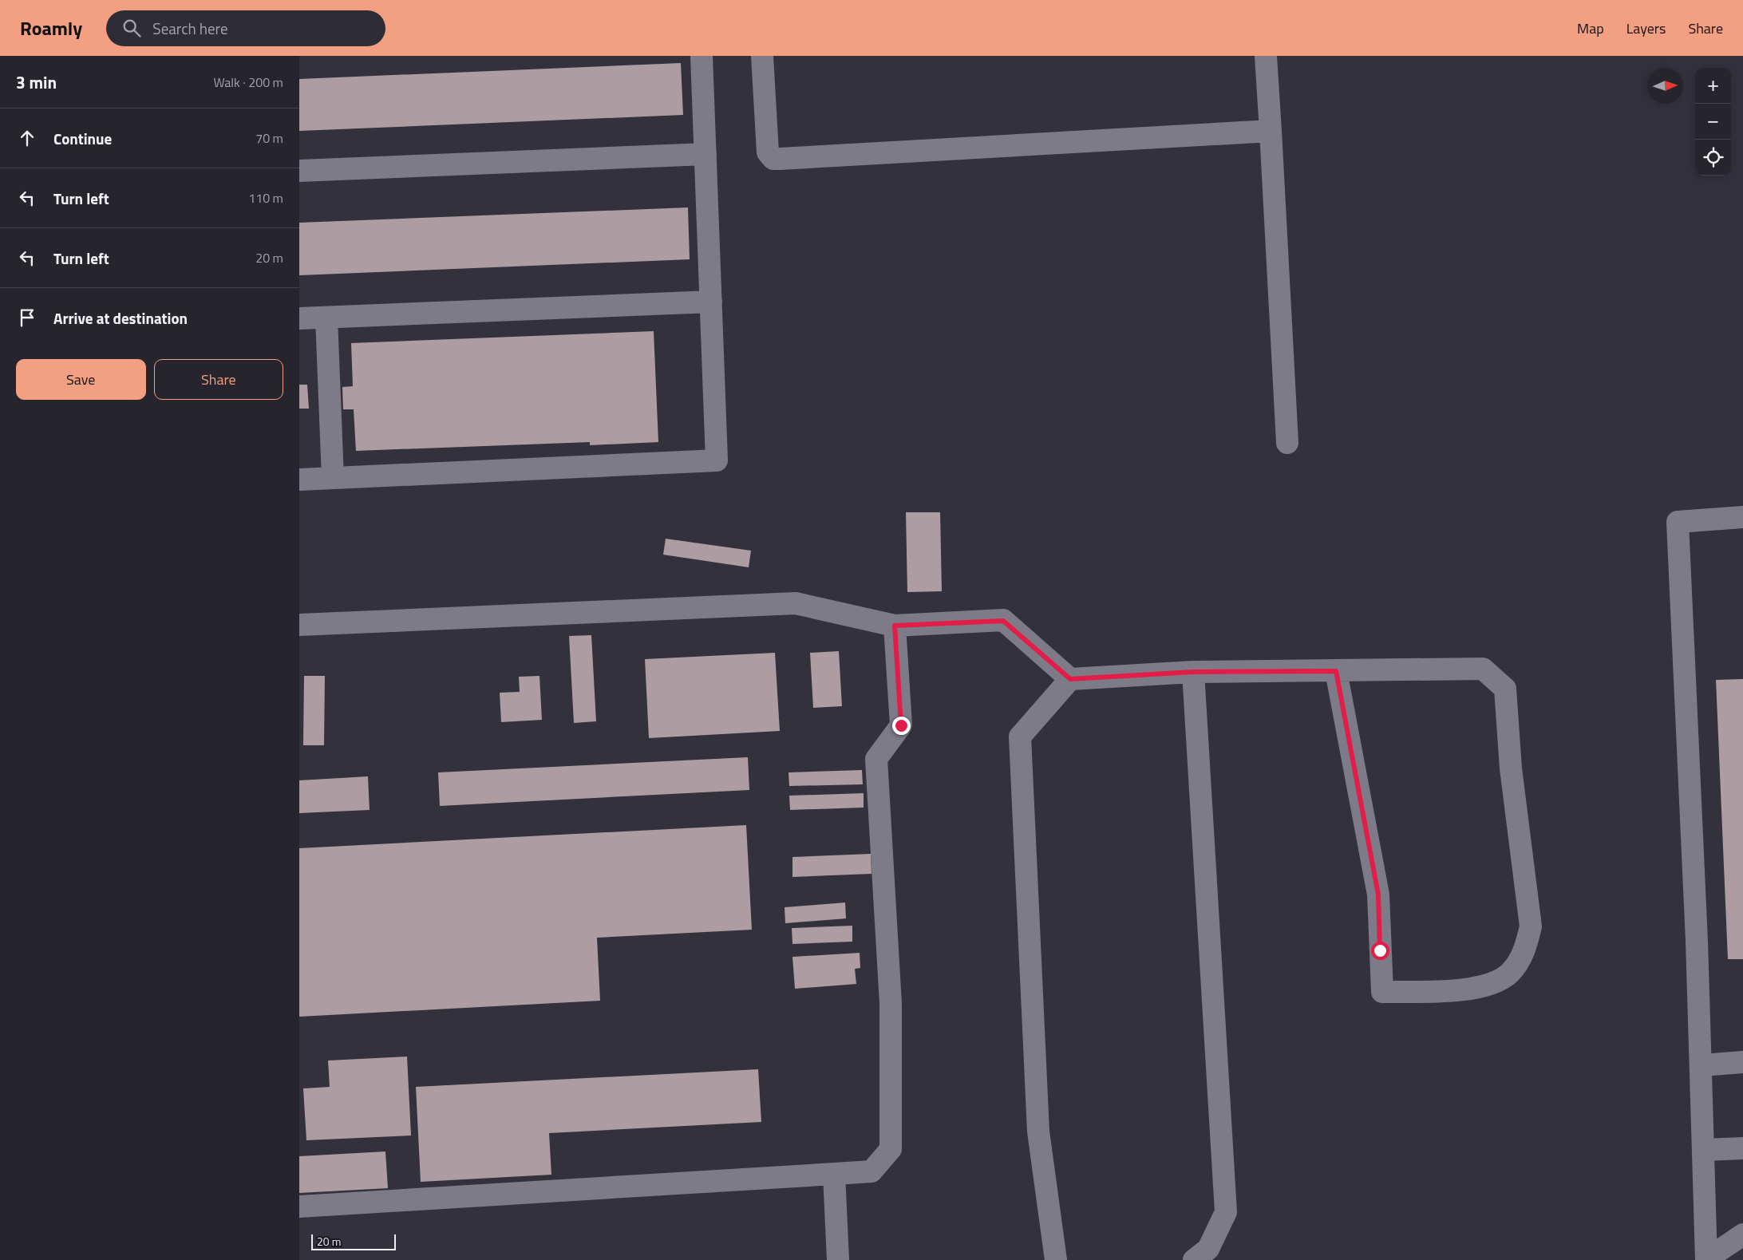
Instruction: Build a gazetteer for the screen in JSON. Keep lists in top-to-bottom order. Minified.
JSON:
{"scale_bar":"20 m","north":"right","page":{"header":"Roamly","search":"Search here","nav":["Map","Layers","Share"],"heading":["3 min","Walk · 200 m"],"map_buttons":["+","−"],"list":[["Continue","70 m"],["Turn left","110 m"],["Turn left","20 m"],"Arrive at destination"],"buttons":["Save","Share"],"scale":"20 m"}}
